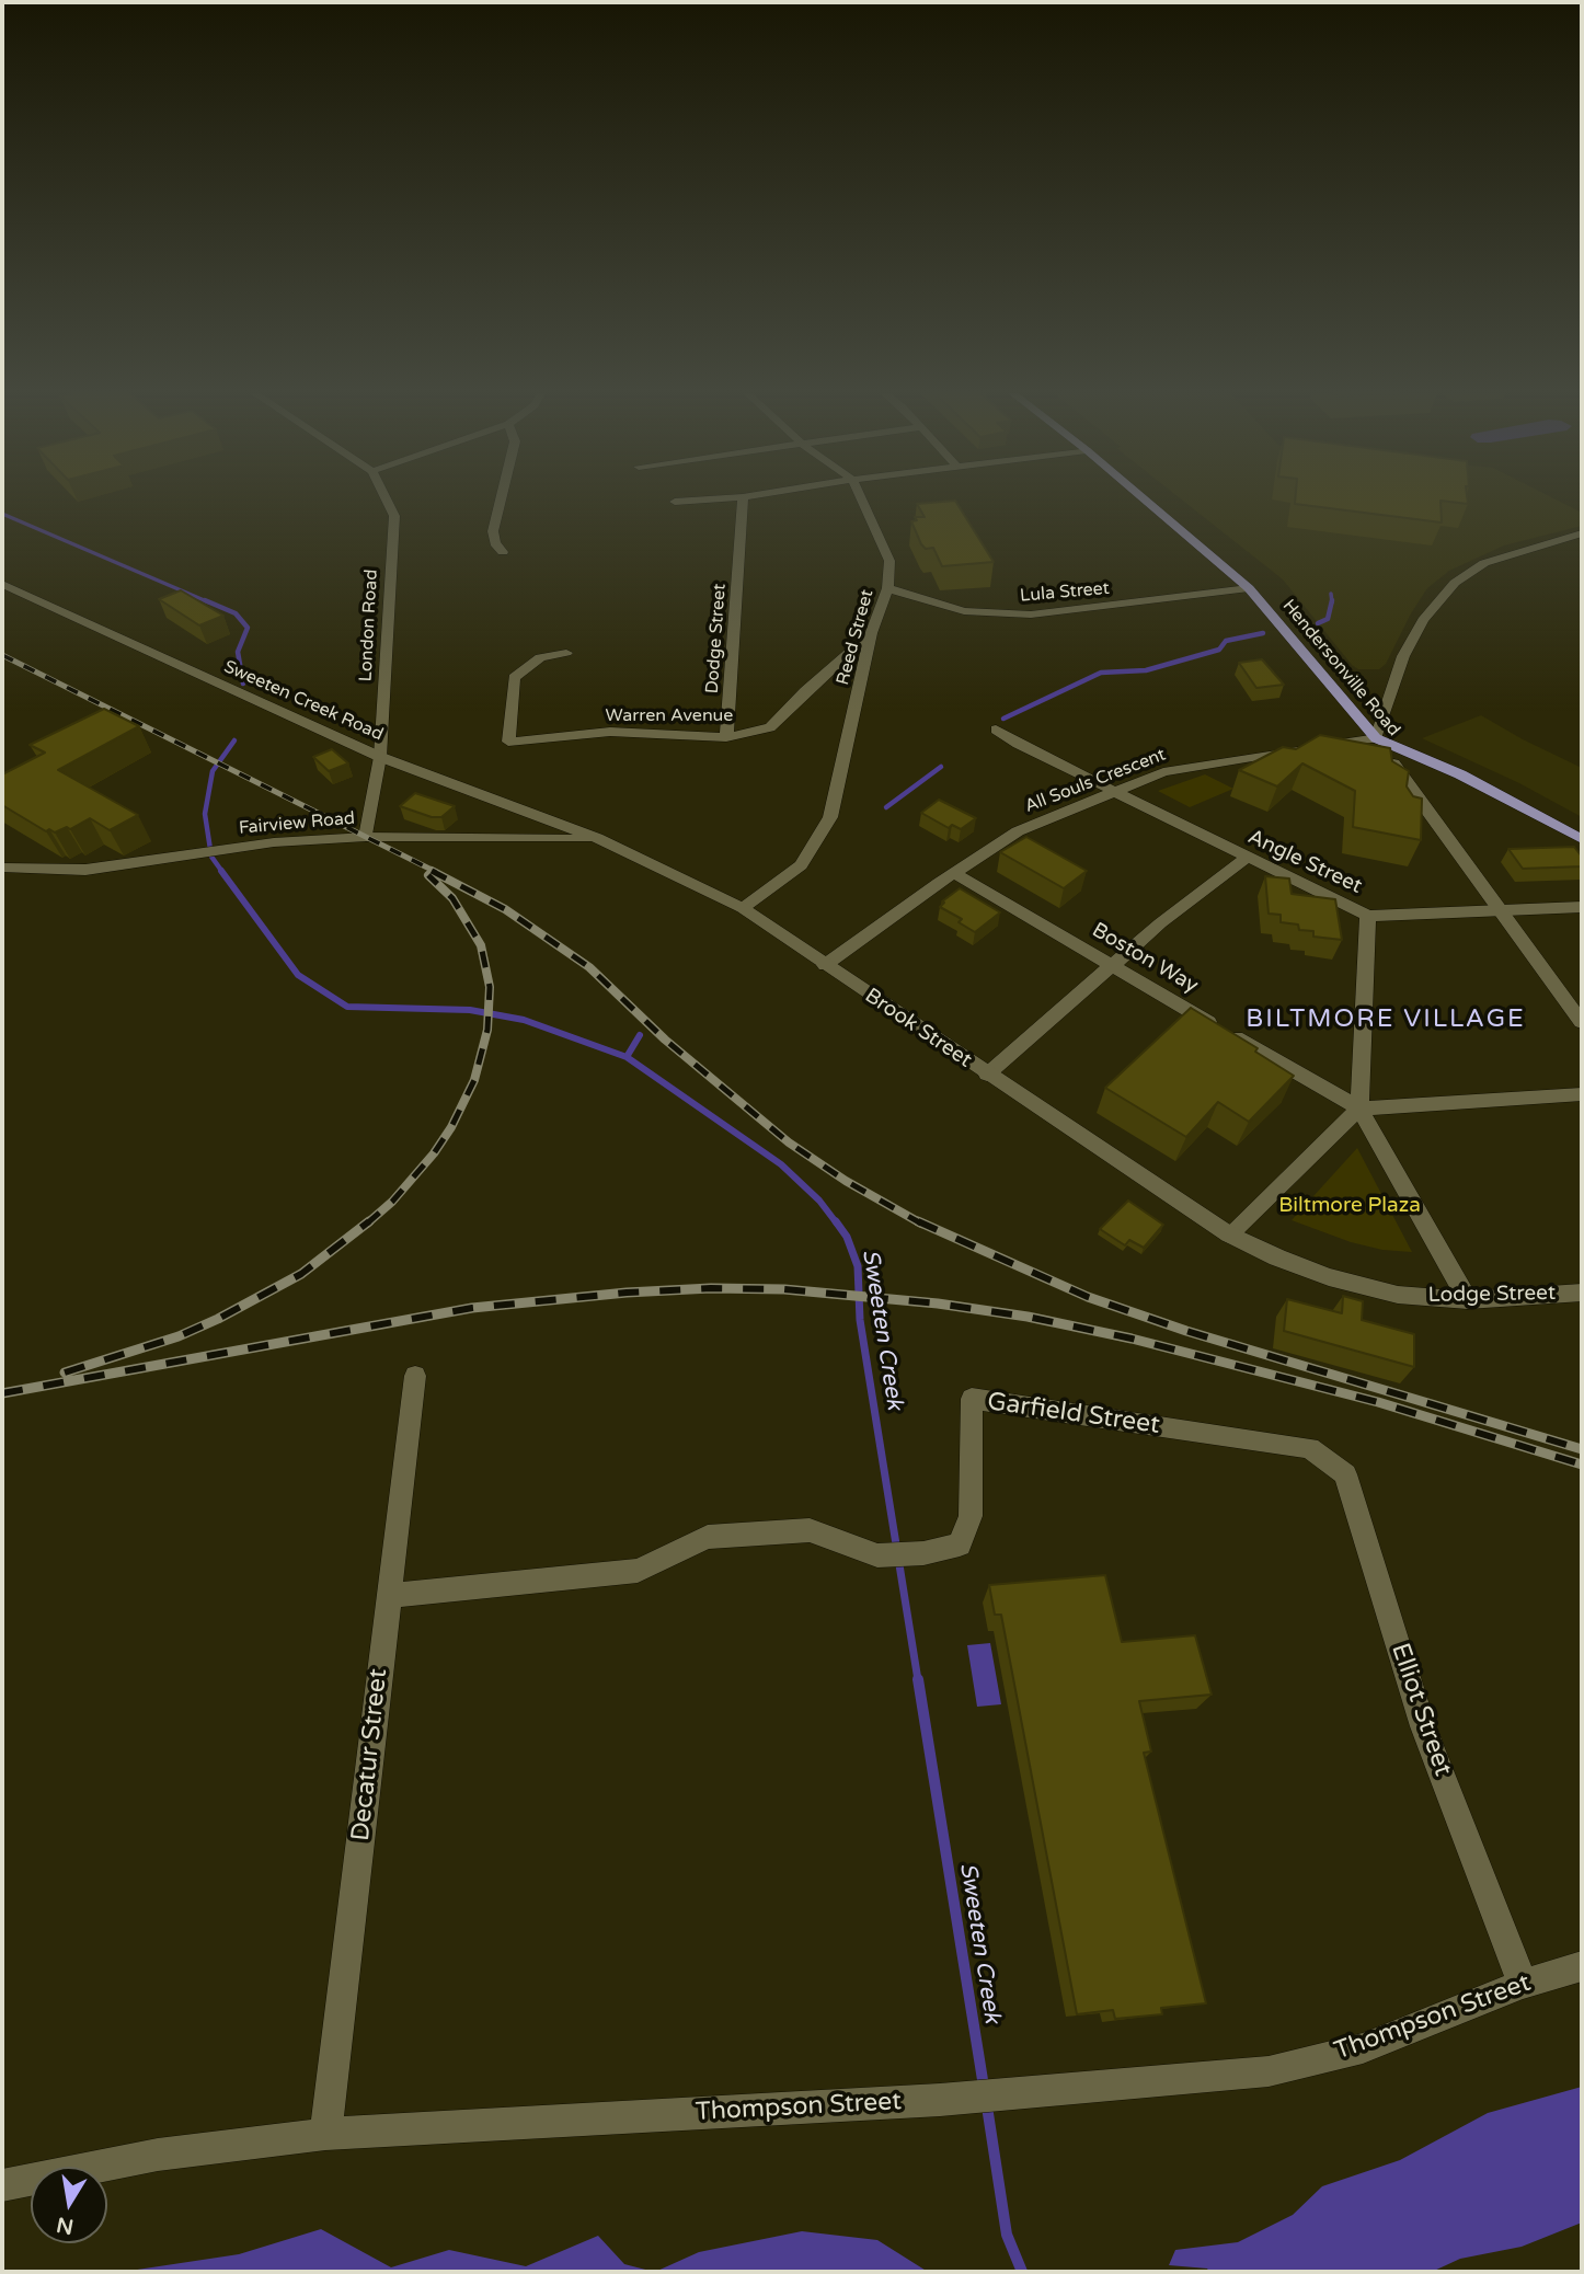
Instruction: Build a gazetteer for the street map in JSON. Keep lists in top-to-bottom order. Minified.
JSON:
{"streets":{"main road":["Hendersonville Road"],"street":["Lula Street","London Road","Reed Street","Dodge Street","Sweeten Creek Road","Warren Avenue","All Souls Crescent","Fairview Road","Angle Street","Boston Way","Brook Street","Lodge Street","Garfield Street","Elliot Street","Decatur Street","Thompson Street"]},"crossings":[["Lula Street","Reed Street"],["Lula Street","Hendersonville Road"],["London Road","Sweeten Creek Road"],["London Road","Fairview Road"],["Reed Street","Warren Avenue"],["Reed Street","Brook Street"],["Dodge Street","Warren Avenue"],["Hendersonville Road","All Souls Crescent"],["Hendersonville Road","Angle Street"],["Sweeten Creek Road","Fairview Road"],["Sweeten Creek Road","Brook Street"],["All Souls Crescent","Angle Street"],["All Souls Crescent","Boston Way"],["All Souls Crescent","Brook Street"],["Fairview Road","Brook Street"],["Brook Street","Lodge Street"],["Garfield Street","Elliot Street"],["Garfield Street","Decatur Street"],["Elliot Street","Thompson Street"],["Decatur Street","Thompson Street"]],"districts":["BILTMORE VILLAGE"],"water":["Sweeten Creek"],"parks":["Biltmore Plaza"],"north":"bottom"}
